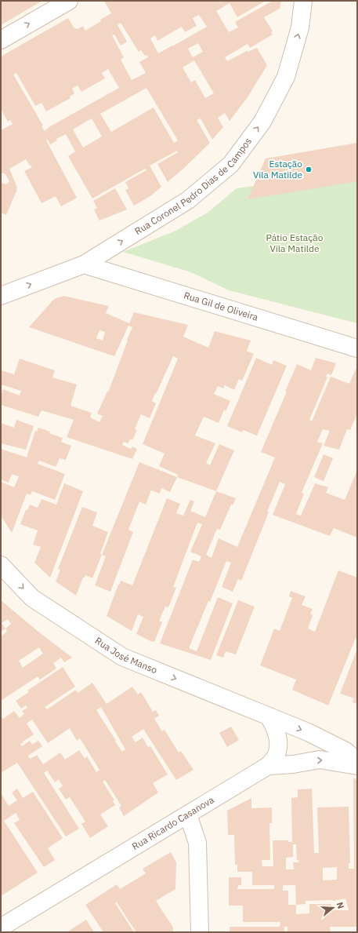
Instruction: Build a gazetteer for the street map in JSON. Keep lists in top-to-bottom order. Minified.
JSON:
{"streets":{"street":["Rua Coronel Pedro Dias de Campos","Rua Gil de Oliveira","Rua José Manso","Rua Ricardo Casanova"]},"crossings":[["Rua Coronel Pedro Dias de Campos","Rua Gil de Oliveira"]],"one_way":["Rua Coronel Pedro Dias de Campos","Rua José Manso"],"parks":["Pátio Estação Vila Matilde"],"places":["Estação Vila Matilde"],"north":"right"}
